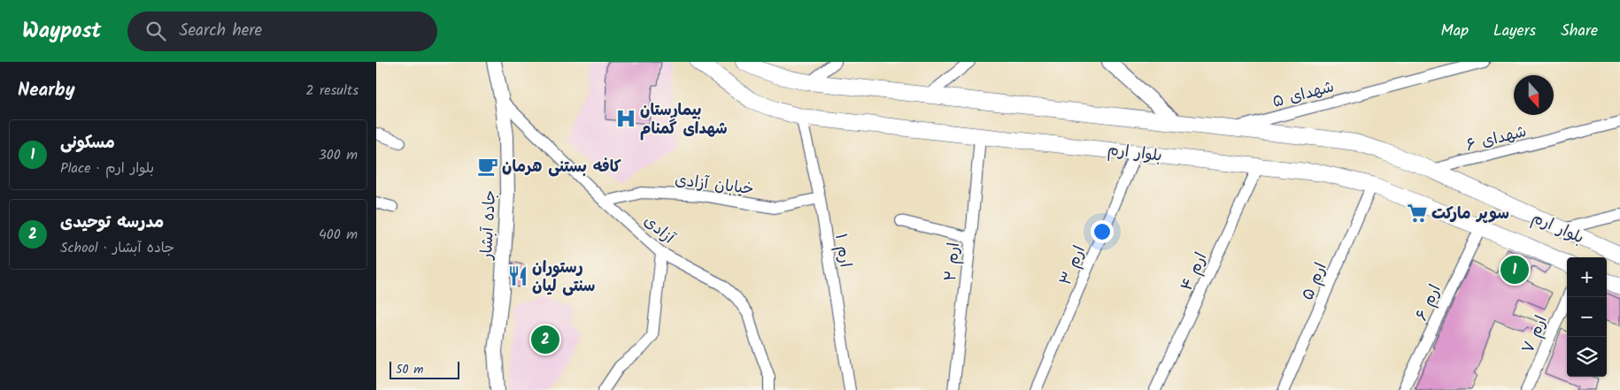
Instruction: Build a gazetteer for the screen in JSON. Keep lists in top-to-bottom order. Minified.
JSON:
{"streets":{"main road":["بلوار ارم"],"street":["شهدای ۵","شهدای ۶","خیابان آزادی","جاده آبشار","آزادی","ارم ۱","ارم ۲","ارم ۳","ارم ۴","ارم ۵","ارم ۶","ارم ۷"]},"crossings":[["شهدای ۵","بلوار ارم"],["شهدای ۶","بلوار ارم"],["بلوار ارم","ارم ۱"],["بلوار ارم","ارم ۲"],["بلوار ارم","ارم ۳"],["بلوار ارم","ارم ۴"],["بلوار ارم","ارم ۵"],["بلوار ارم","ارم ۶"],["خیابان آزادی","آزادی"],["خیابان آزادی","ارم ۱"],["جاده آبشار","آزادی"]],"places":{"hospital":["بیمارستان شهدای گمنام"],"cafe":["کافه بستنی هرمان"],"supermarket":["سوپر مارکت"],"restaurant":["رستوران سنتی لیان"]},"scale_bar":"50 m","north":"bottom","page":{"header":"Waypost","search":"Search here","nav":["Map","Layers","Share"],"heading":["Nearby","2 results"],"list":[{"mark":"1","name":"مسکونی","note":"Place · بلوار ارم","value":"300 m"},{"mark":"2","name":"مدرسه توحیدی","note":"School · جاده آبشار","value":"400 m"}],"pins":["1","2"],"map_buttons":["+","−"],"scale":"50 m"}}
